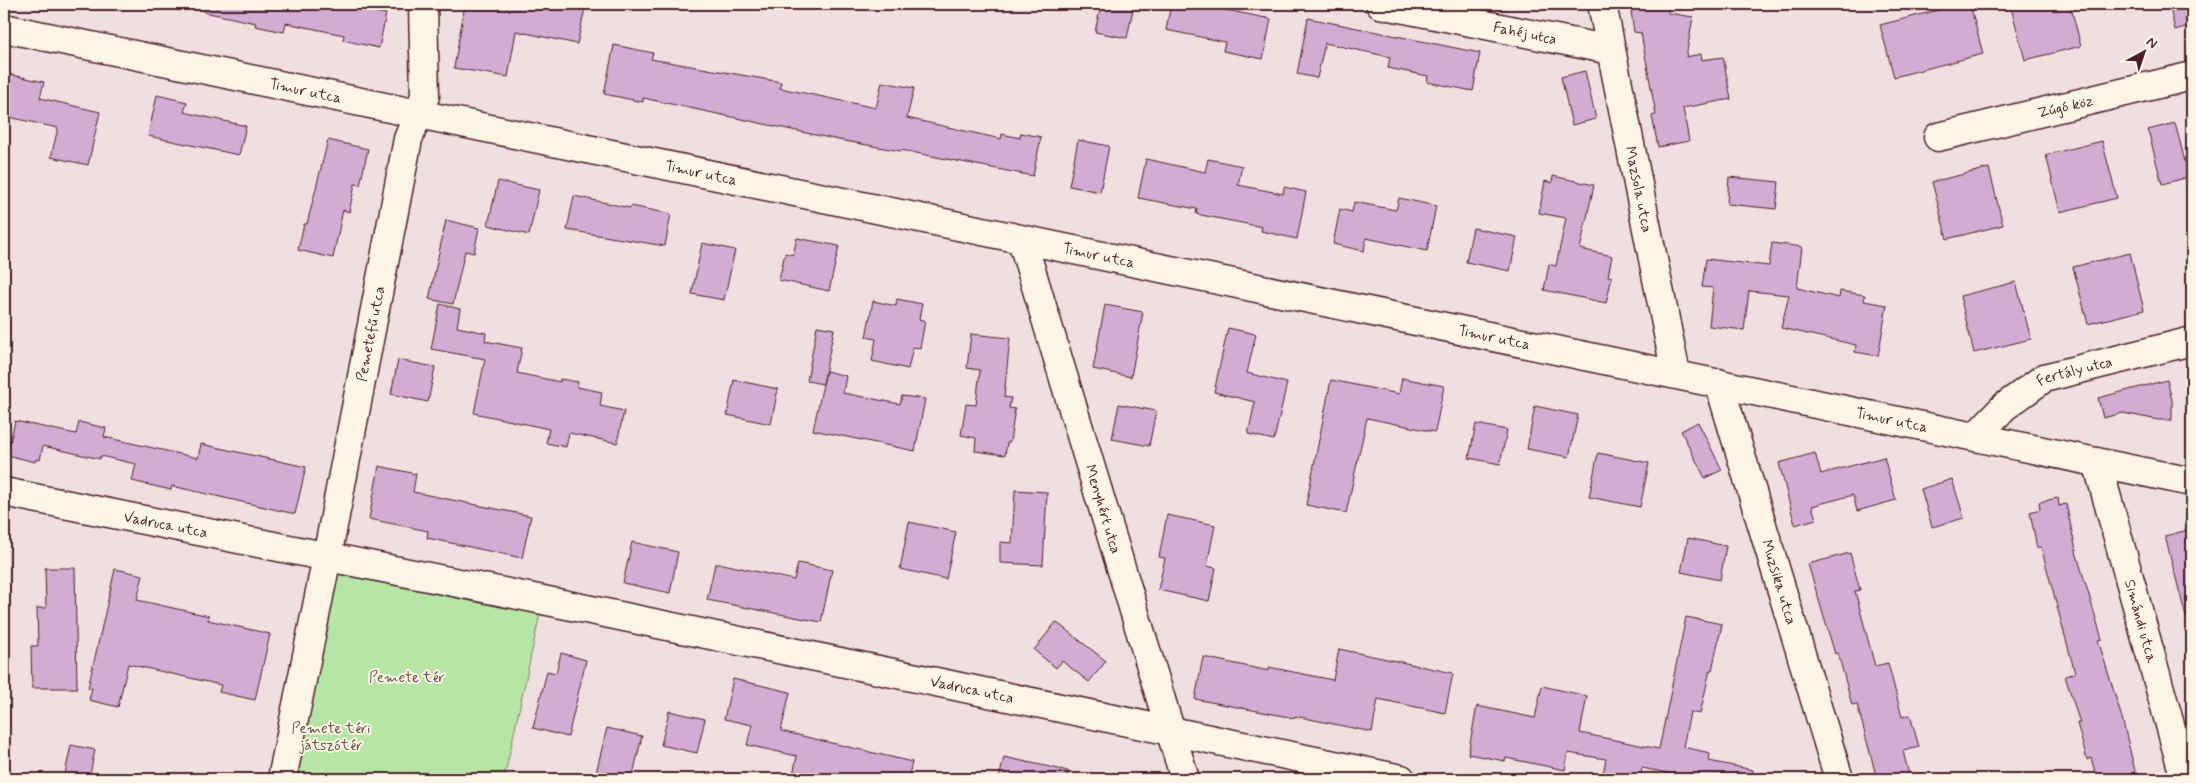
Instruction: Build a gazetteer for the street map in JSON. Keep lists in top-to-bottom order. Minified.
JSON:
{"streets":{"street":["Fahéj utca","Timur utca","Zúgó köz","Mazsola utca","Pemetefű utca","Fertály utca","Menyhért utca","Vadruca utca","Muzsika utca","Simándi utca"]},"crossings":[["Fahéj utca","Mazsola utca"],["Timur utca","Mazsola utca"],["Timur utca","Pemetefű utca"],["Timur utca","Fertály utca"],["Timur utca","Menyhért utca"],["Timur utca","Muzsika utca"],["Timur utca","Simándi utca"],["Pemetefű utca","Vadruca utca"],["Menyhért utca","Vadruca utca"]],"parks":["Pemete tér","Pemete téri játszótér"],"north":"top right"}
